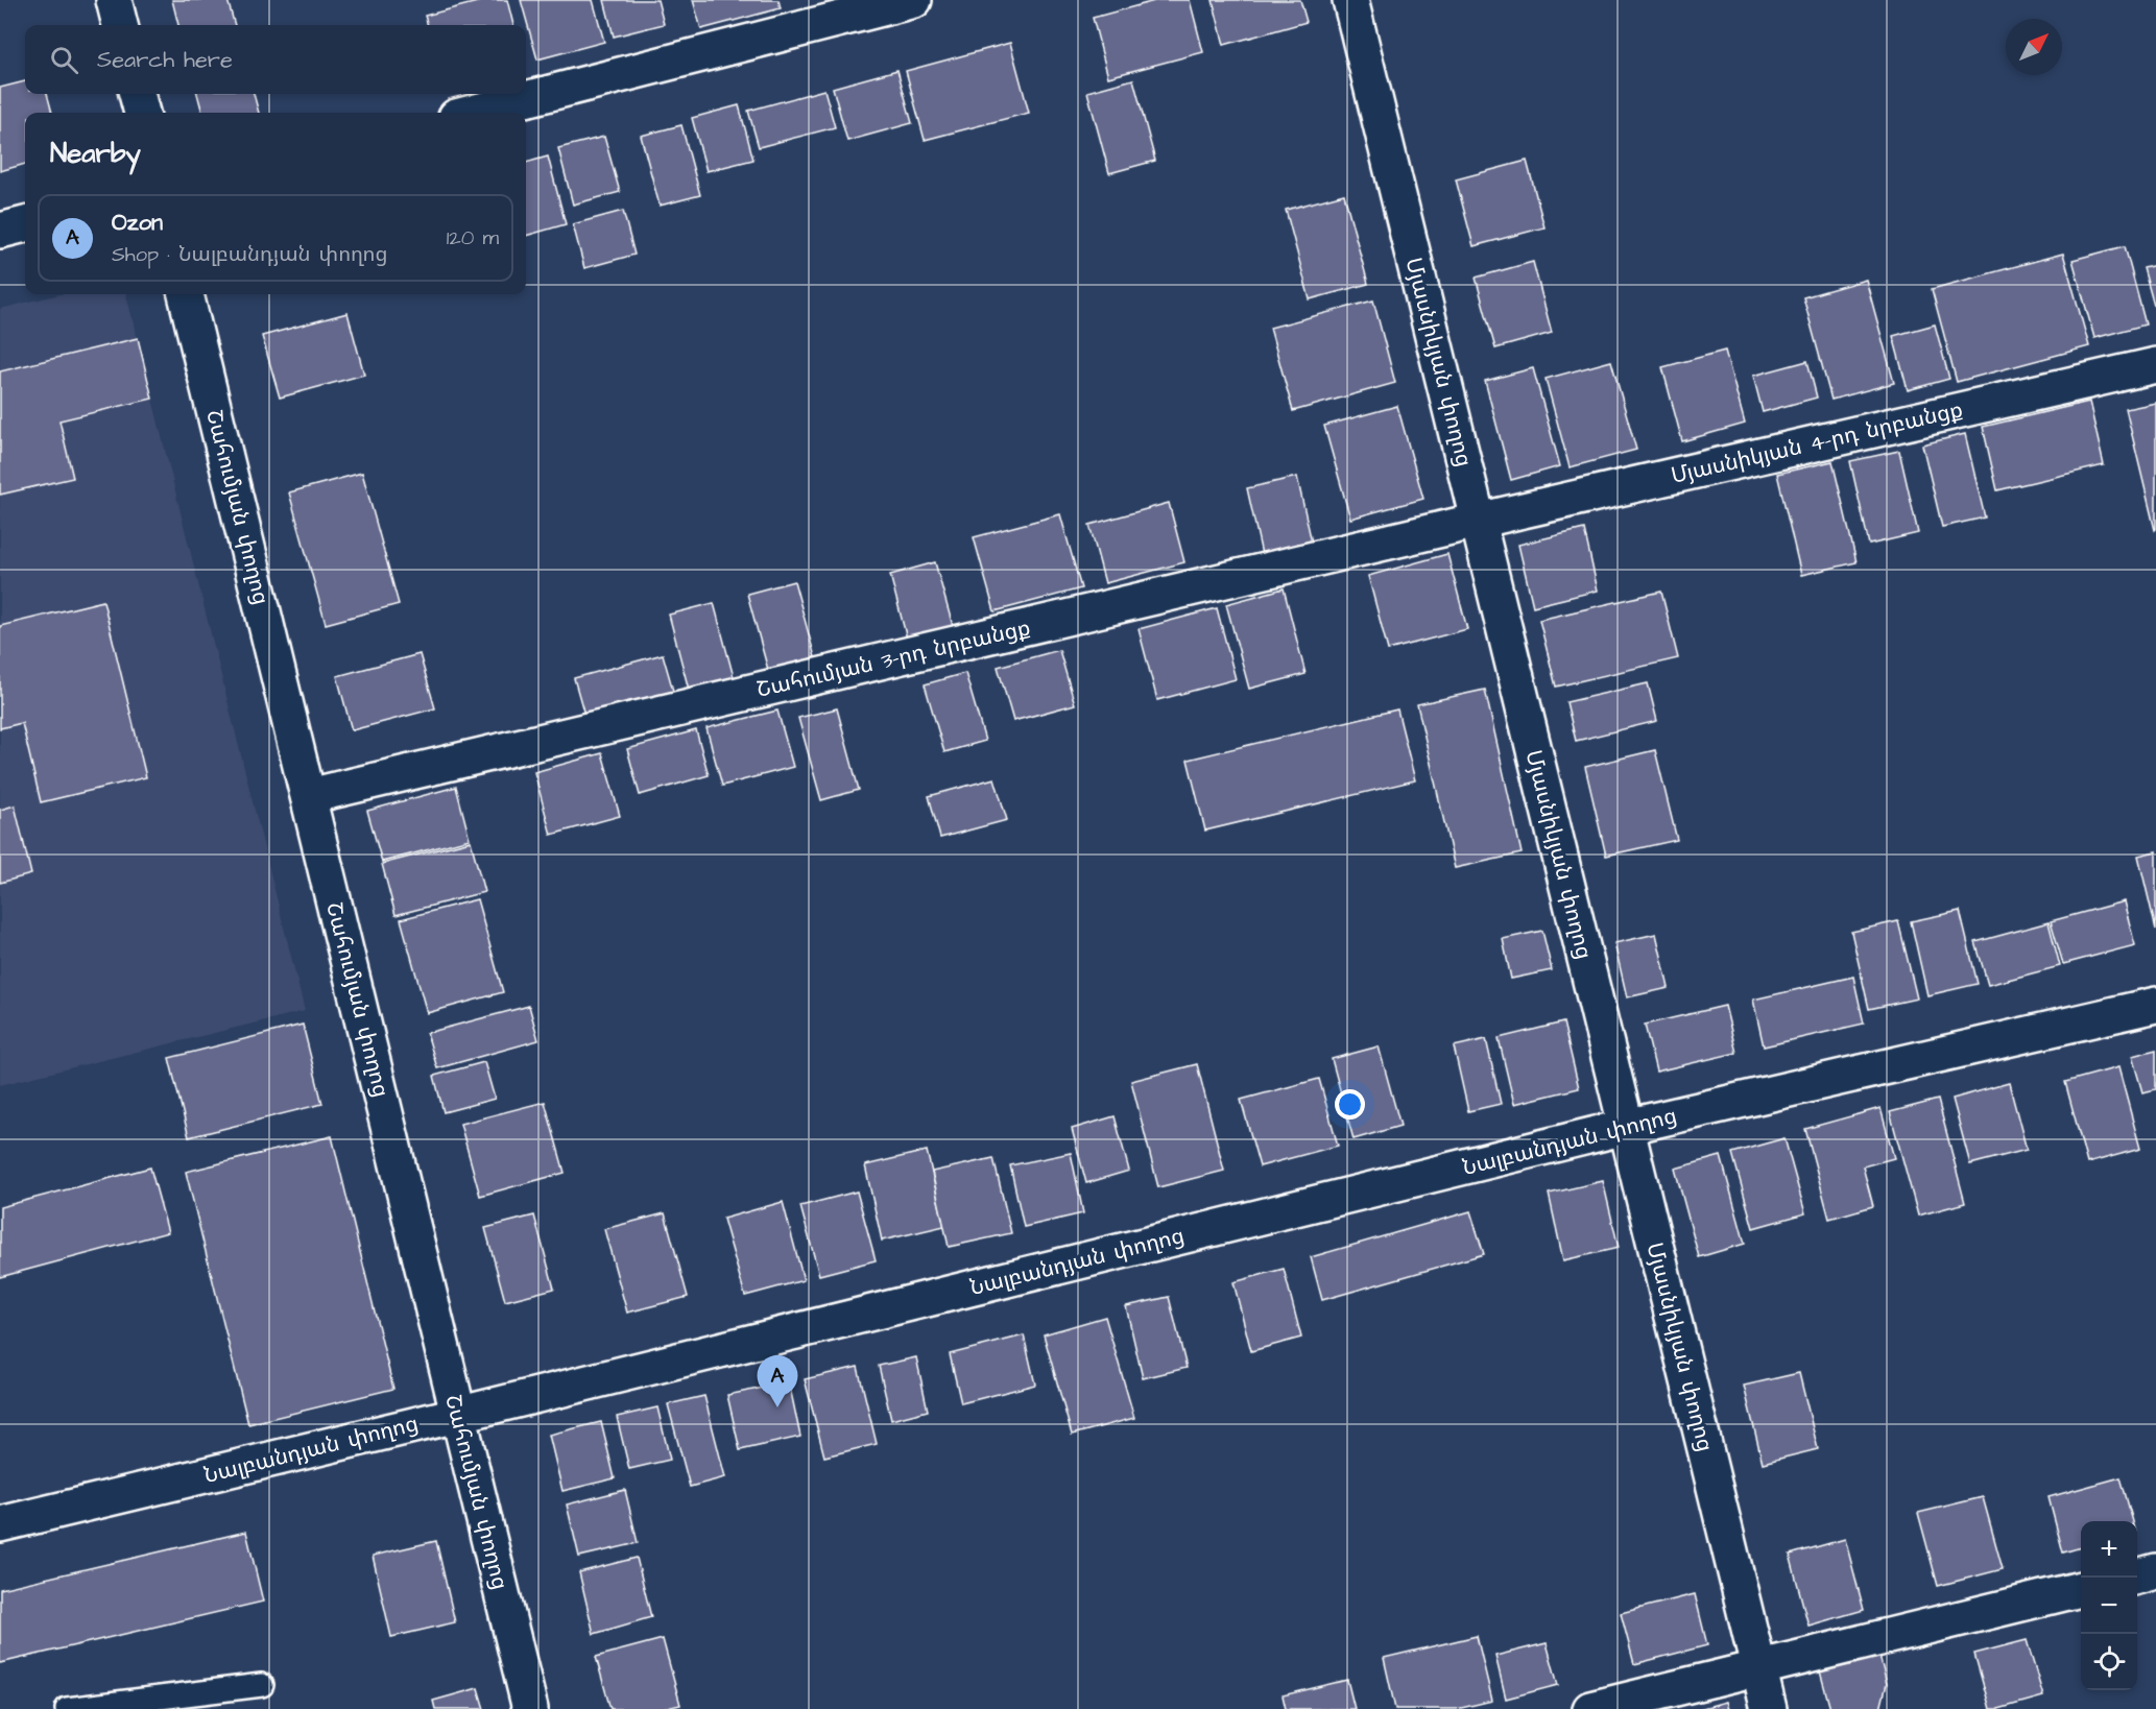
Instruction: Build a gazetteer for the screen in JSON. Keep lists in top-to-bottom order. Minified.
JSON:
{"streets":{"street":["Մյասնիկյան փողոց","Մյասնիկյան 4-րդ նրբանցք","Շահումյան փողոց","Շահումյան 3-րդ նրբանցք","Նալբանդյան փողոց"]},"crossings":[["Մյասնիկյան փողոց","Մյասնիկյան 4-րդ նրբանցք"],["Մյասնիկյան փողոց","Շահումյան 3-րդ նրբանցք"],["Մյասնիկյան փողոց","Նալբանդյան փողոց"],["Մյասնիկյան 4-րդ նրբանցք","Շահումյան 3-րդ նրբանցք"],["Շահումյան փողոց","Շահումյան 3-րդ նրբանցք"],["Շահումյան փողոց","Նալբանդյան փողոց"]],"north":"top right","page":{"search":"Search here","heading":"Nearby","list":[{"mark":"A","name":"Ozon","note":"Shop · Նալբանդյան փողոց","value":"120 m"}],"pins":"A","map_buttons":["+","−"]}}
